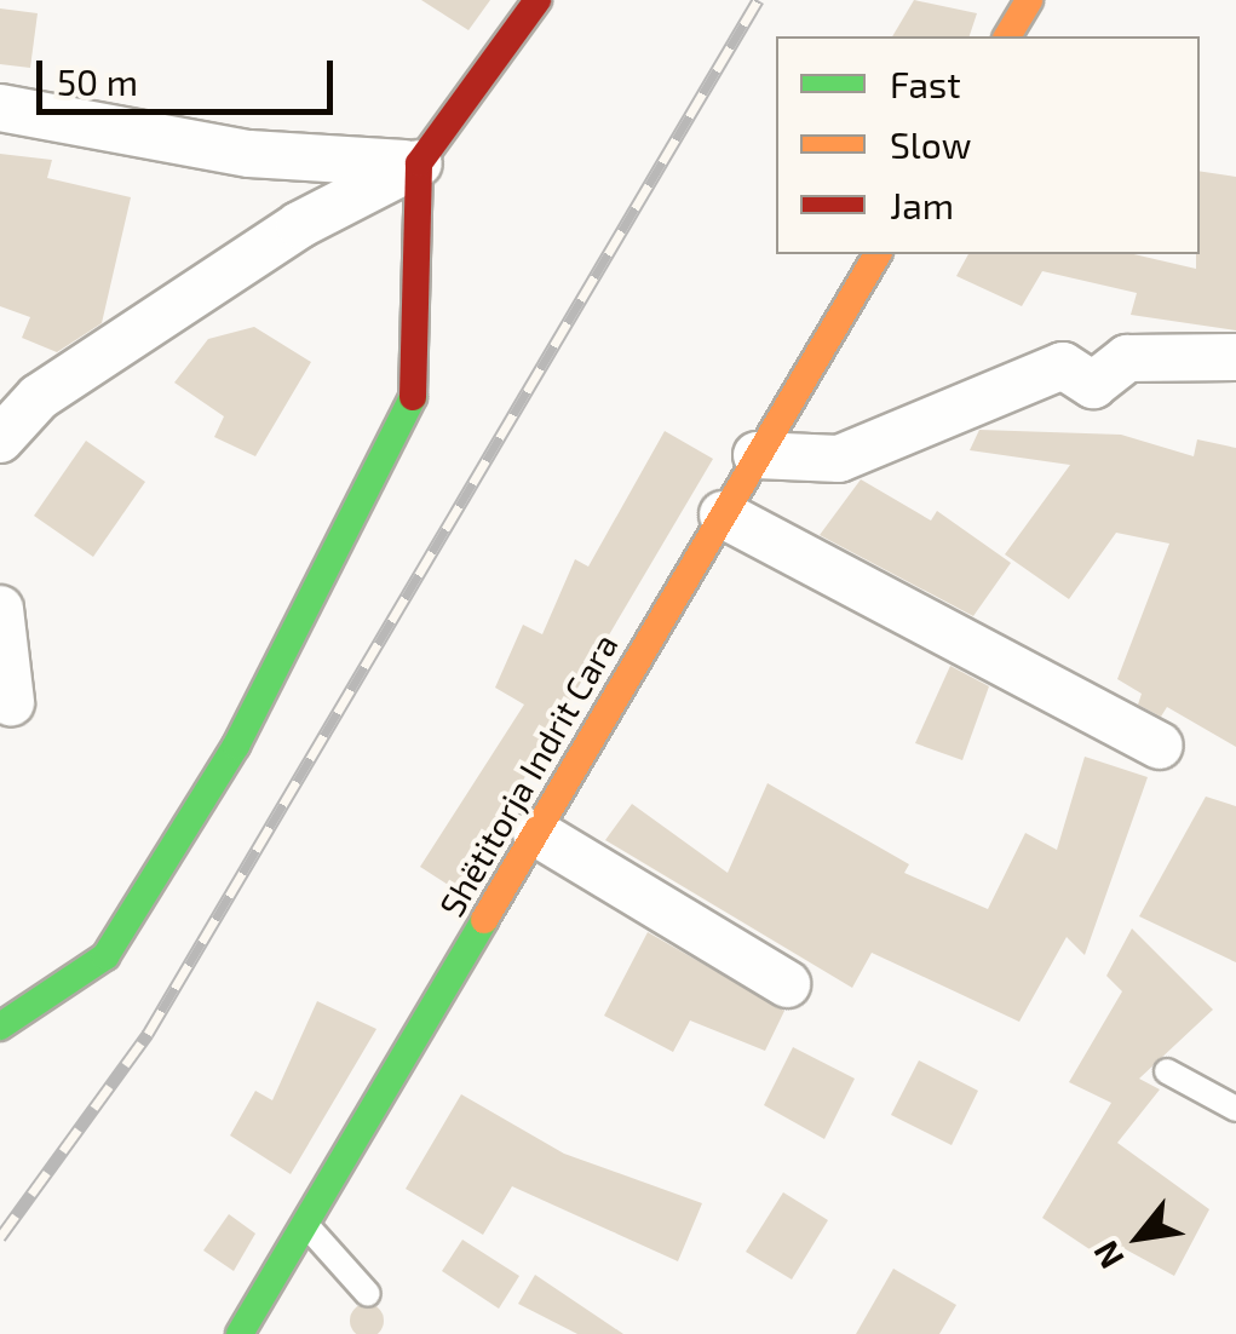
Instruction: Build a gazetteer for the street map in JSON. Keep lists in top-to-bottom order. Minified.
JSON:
{"streets":{"main road":["Shëtitorja Indrit Cara"]},"legend":["Fast","Slow","Jam"],"scale_bar":"50 m","north":"bottom left"}
